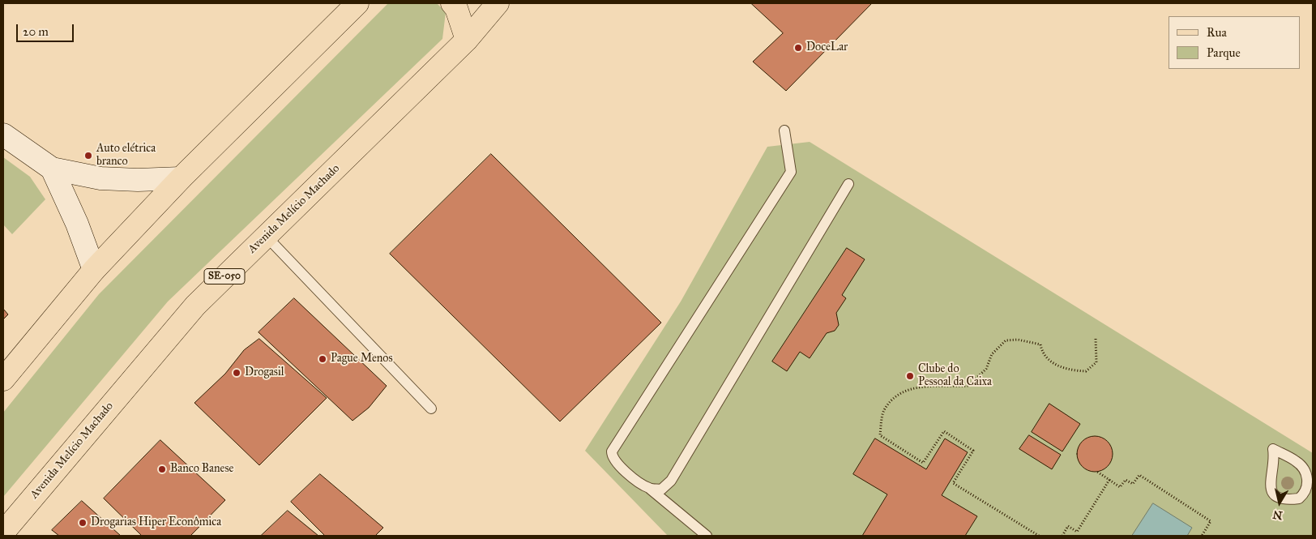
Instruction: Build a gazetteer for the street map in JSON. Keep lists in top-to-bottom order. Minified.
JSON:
{"streets":{"main road":["Avenida Melício Machado","SE-050"]},"places":["DoceLar","Auto elétrica branco","Pague Menos","Drogasil","Clube do Pessoal da Caixa","Banco Banese","Drogarias Hiper Econômica"],"legend":["Rua","Parque"],"scale_bar":"20 m","north":"bottom"}
